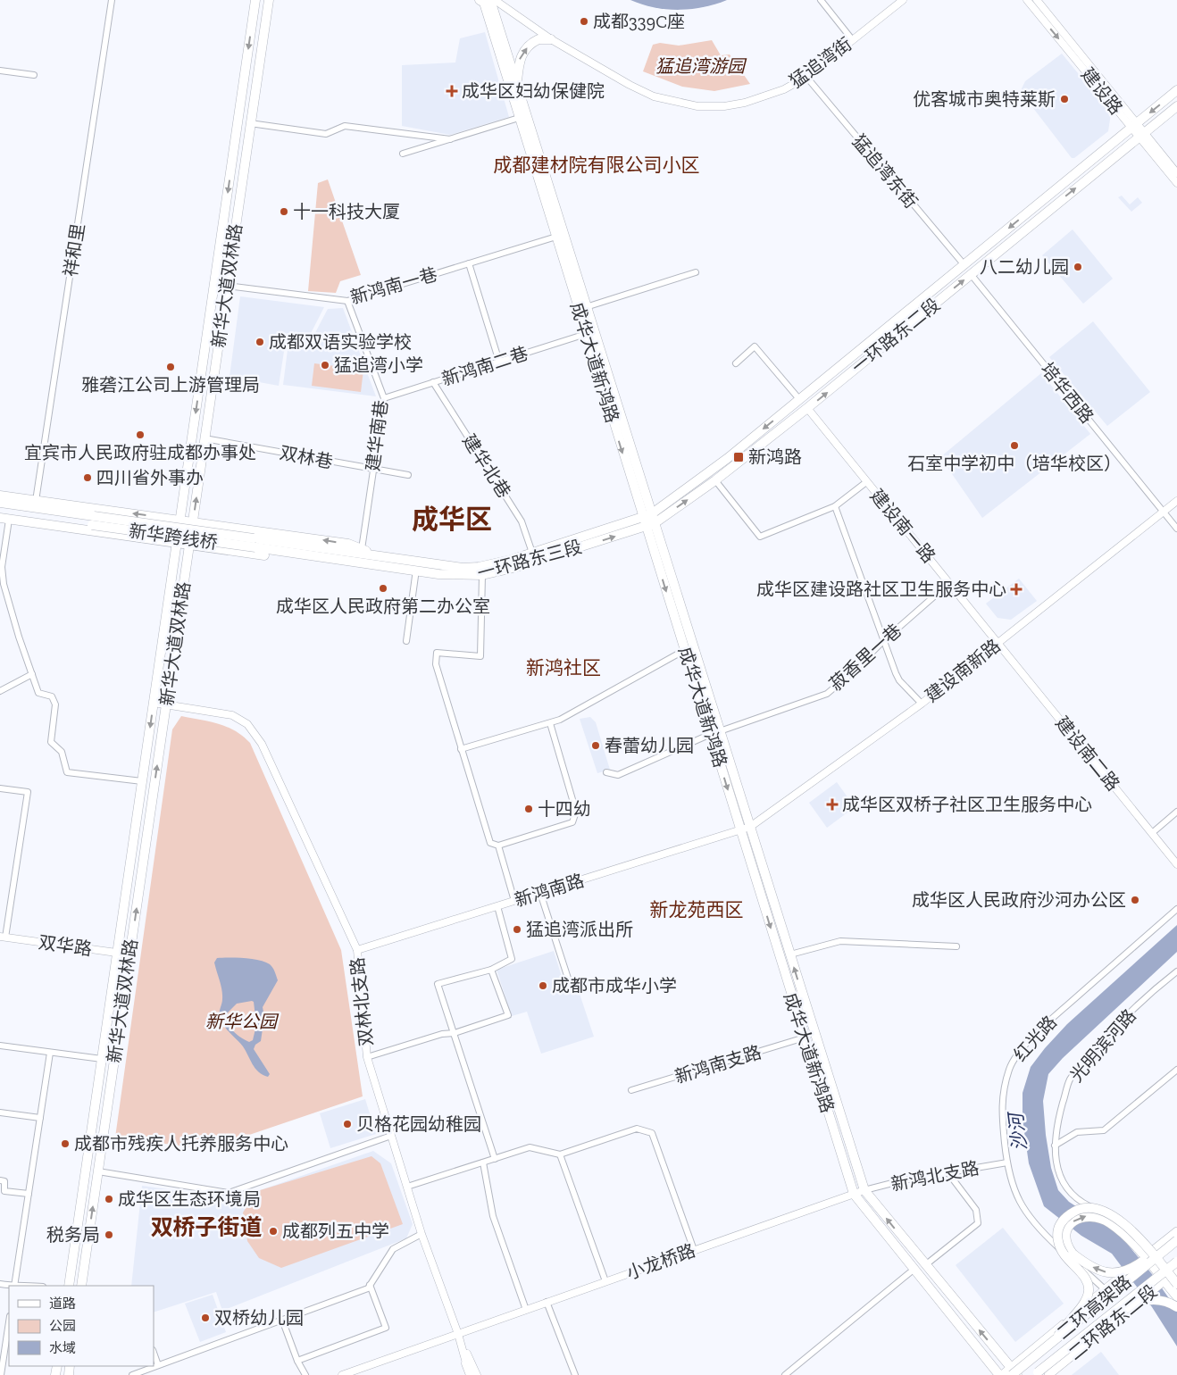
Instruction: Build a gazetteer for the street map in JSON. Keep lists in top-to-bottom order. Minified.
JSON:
{"streets":{"main road":["新华大道双林路","一环路东二段","成华大道新鸿路","新华跨线桥","一环路东三段","二环高架路","二环路东二段"],"street":["猛追湾街","建设路","猛追湾东街","祥和里","新鸿南一巷","新鸿南二巷","培华西路","建华南巷","双林巷","建华北巷","建设南一路","菽香里一巷","建设南新路","建设南二路","新鸿南路","双华路","双林北支路","红光路","光明滨河路","新鸿南支路","新鸿北支路","小龙桥路"]},"crossings":[["猛追湾街","猛追湾东街"],["猛追湾街","成华大道新鸿路"],["建设路","一环路东二段"],["猛追湾东街","一环路东二段"],["新华大道双林路","新鸿南一巷"],["新华大道双林路","双林巷"],["新华大道双林路","双华路"],["新华大道双林路","双林北支路"],["新鸿南一巷","成华大道新鸿路"],["新鸿南一巷","建华南巷"],["一环路东二段","成华大道新鸿路"],["一环路东二段","培华西路"],["一环路东二段","建设南一路"],["一环路东二段","一环路东三段"],["成华大道新鸿路","新鸿南二巷"],["成华大道新鸿路","一环路东三段"],["成华大道新鸿路","菽香里一巷"],["成华大道新鸿路","建设南新路"],["成华大道新鸿路","新鸿南路"],["成华大道新鸿路","新鸿南支路"],["成华大道新鸿路","新鸿北支路"],["成华大道新鸿路","小龙桥路"],["成华大道新鸿路","二环高架路"],["成华大道新鸿路","二环路东二段"],["新鸿南二巷","建华南巷"],["新鸿南二巷","建华北巷"],["培华西路","建设南新路"],["建华南巷","双林巷"],["建华北巷","一环路东三段"],["建设南一路","菽香里一巷"],["建设南一路","建设南新路"],["建设南一路","建设南二路"],["建设南新路","建设南二路"],["建设南新路","新鸿南路"],["新鸿南路","双林北支路"],["双林北支路","小龙桥路"],["红光路","新鸿北支路"],["红光路","二环路东二段"],["光明滨河路","二环路东二段"],["新鸿北支路","小龙桥路"],["二环高架路","二环路东二段"]],"districts":["成都建材院有限公司小区","成华区","新鸿社区","新龙苑西区","双桥子街道"],"water":["沙河"],"parks":["猛追湾游园","新华公园"],"places":{"other":["成都339C座","优客城市奥特莱斯","十一科技大厦","八二幼儿园","成都双语实验学校","猛追湾小学","雅砻江公司上游管理局","宜宾市人民政府驻成都办事处","石室中学初中（培华校区）","四川省外事办","成华区人民政府第二办公室","春蕾幼儿园","十四幼","成华区人民政府沙河办公区","猛追湾派出所","成都市成华小学","贝格花园幼稚园","成都市残疾人托养服务中心","成华区生态环境局","成都列五中学","税务局","双桥幼儿园"],"health":["成华区妇幼保健院","成华区建设路社区卫生服务中心","成华区双桥子社区卫生服务中心"],"transit":["新鸿路"]},"legend":["道路","公园","水域"]}
